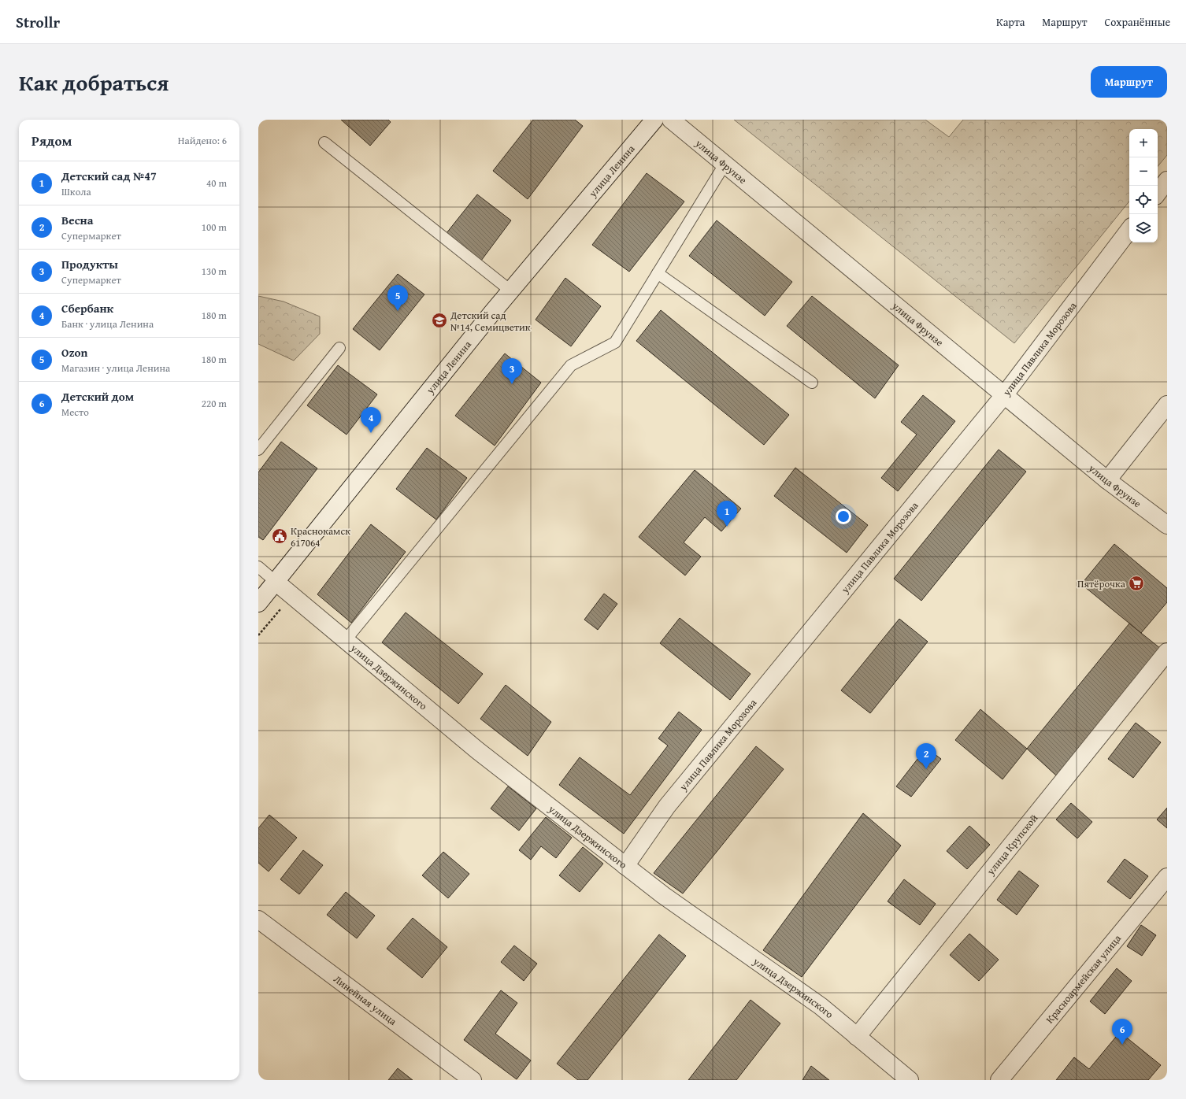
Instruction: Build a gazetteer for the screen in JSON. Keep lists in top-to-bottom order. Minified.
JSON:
{"streets":{"street":["улица Фрунзе","улица Ленина","улица Павлика Морозова","улица Дзержинского","улица Крупской","Красноармейская улица","Линейная улица"]},"crossings":[["улица Фрунзе","улица Павлика Морозова"],["улица Ленина","улица Дзержинского"],["улица Павлика Морозова","улица Дзержинского"],["улица Дзержинского","улица Крупской"]],"places":{"school or university":["Детский сад №14, Семицветик"],"public building":["Краснокамск 617064"],"supermarket":["Пятёрочка"]},"page":{"header":"Strollr","nav":["Карта","Маршрут","Сохранённые"],"title":"Как добраться","buttons":"Маршрут","heading":["Рядом","Найдено: 6"],"map_buttons":["+","−"],"list":[{"mark":"1","name":"Детский сад №47","note":"Школа","value":"40 m"},{"mark":"2","name":"Весна","note":"Супермаркет","value":"100 m"},{"mark":"3","name":"Продукты","note":"Супермаркет","value":"130 m"},{"mark":"4","name":"Сбербанк","note":"Банк · улица Ленина","value":"180 m"},{"mark":"5","name":"Ozon","note":"Магазин · улица Ленина","value":"180 m"},{"mark":"6","name":"Детский дом","note":"Место","value":"220 m"}],"pins":["5","3","4","1","2","6"]}}
